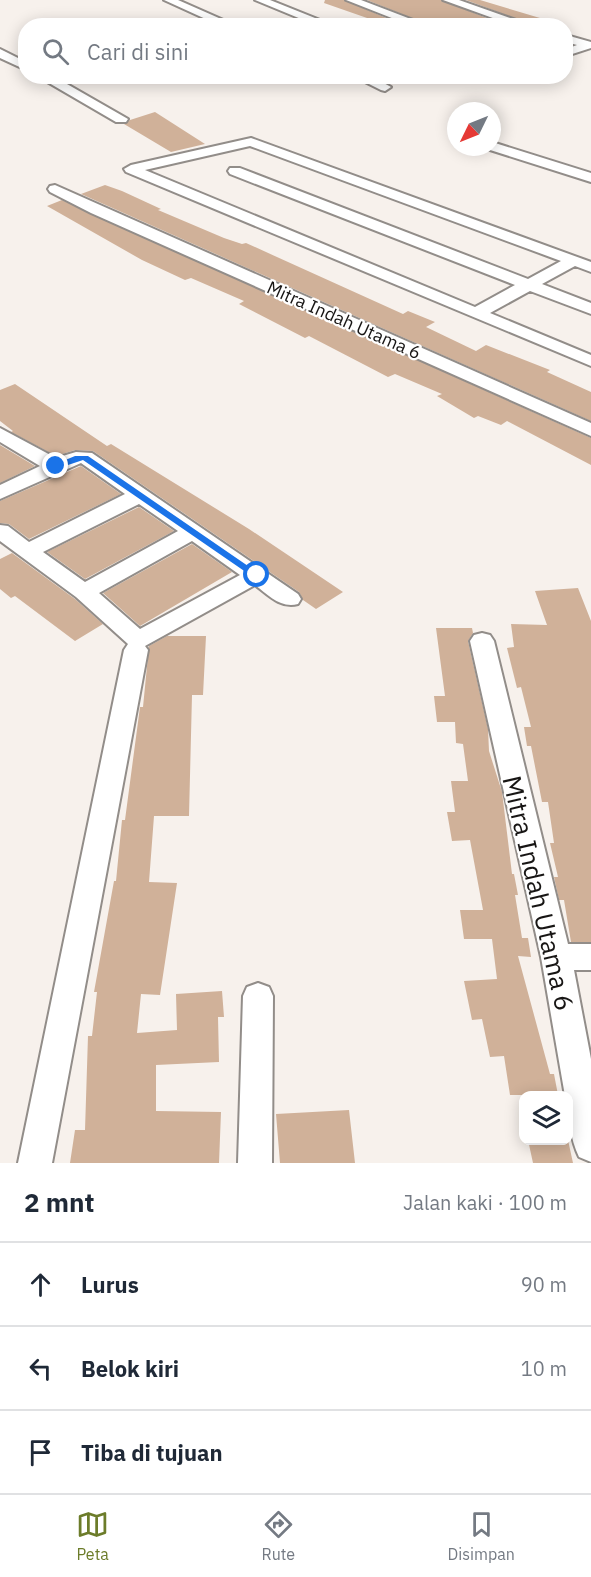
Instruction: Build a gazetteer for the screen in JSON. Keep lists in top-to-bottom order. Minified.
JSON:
{"streets":{"street":["Mitra Indah Utama 6"]},"north":"bottom left","page":{"search":"Cari di sini","heading":["2 mnt","Jalan kaki · 100 m"],"list":[["Lurus","90 m"],["Belok kiri","10 m"],"Tiba di tujuan"],"nav":["Peta","Rute","Disimpan"]}}
